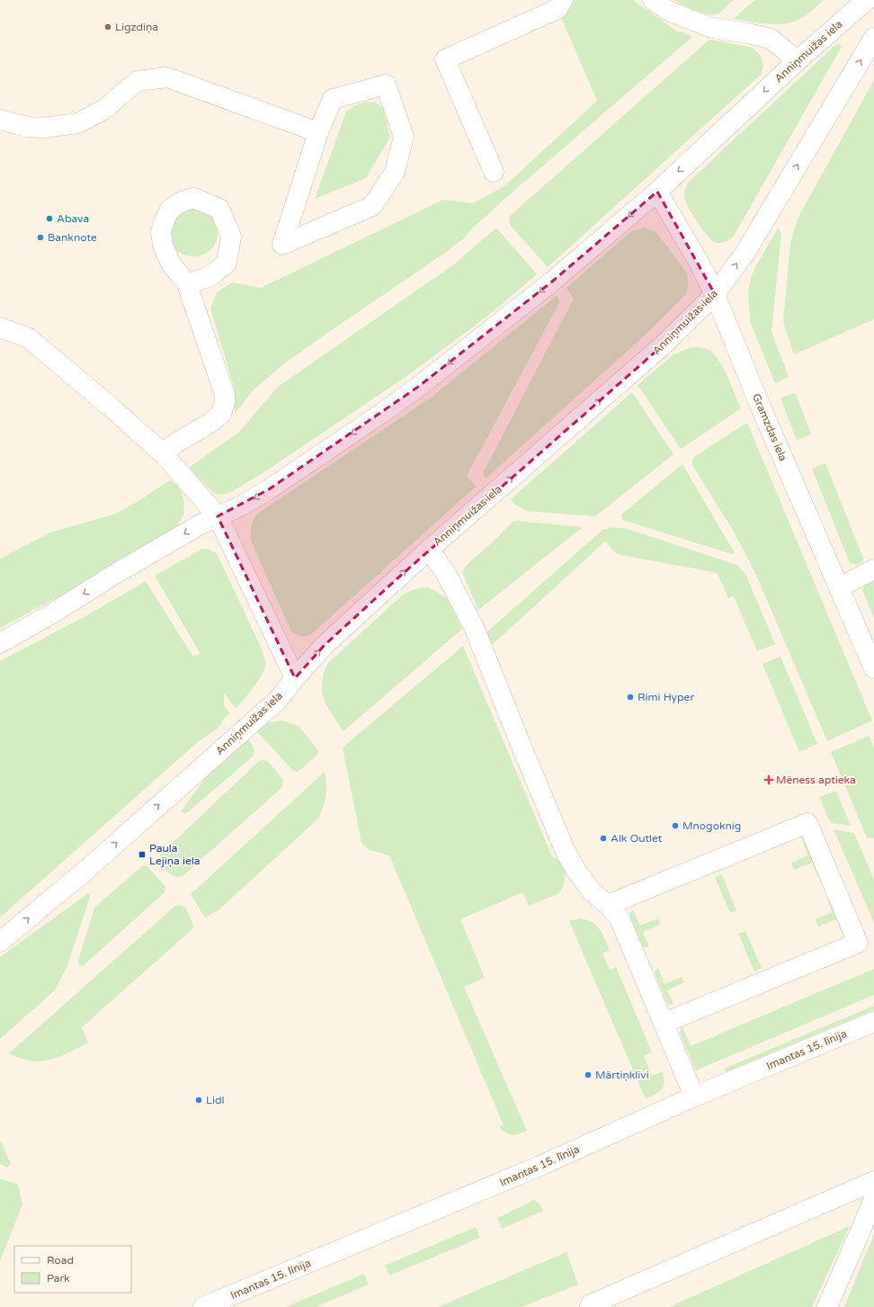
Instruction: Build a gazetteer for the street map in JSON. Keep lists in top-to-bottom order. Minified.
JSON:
{"streets":{"street":["Anniņmuižas iela","Gramzdas iela","Imantas 15. līnija"]},"crossings":[["Anniņmuižas iela","Gramzdas iela"]],"places":{"other":["Ligzdiņa","Abava","Banknote","Rimi Hyper","Mnogoknig","Alk Outlet","Mārtiņklīvi","Lidl"],"health":["Mēness aptieka"],"transit":["Paula Lejiņa iela"]},"legend":["Road","Park"]}
